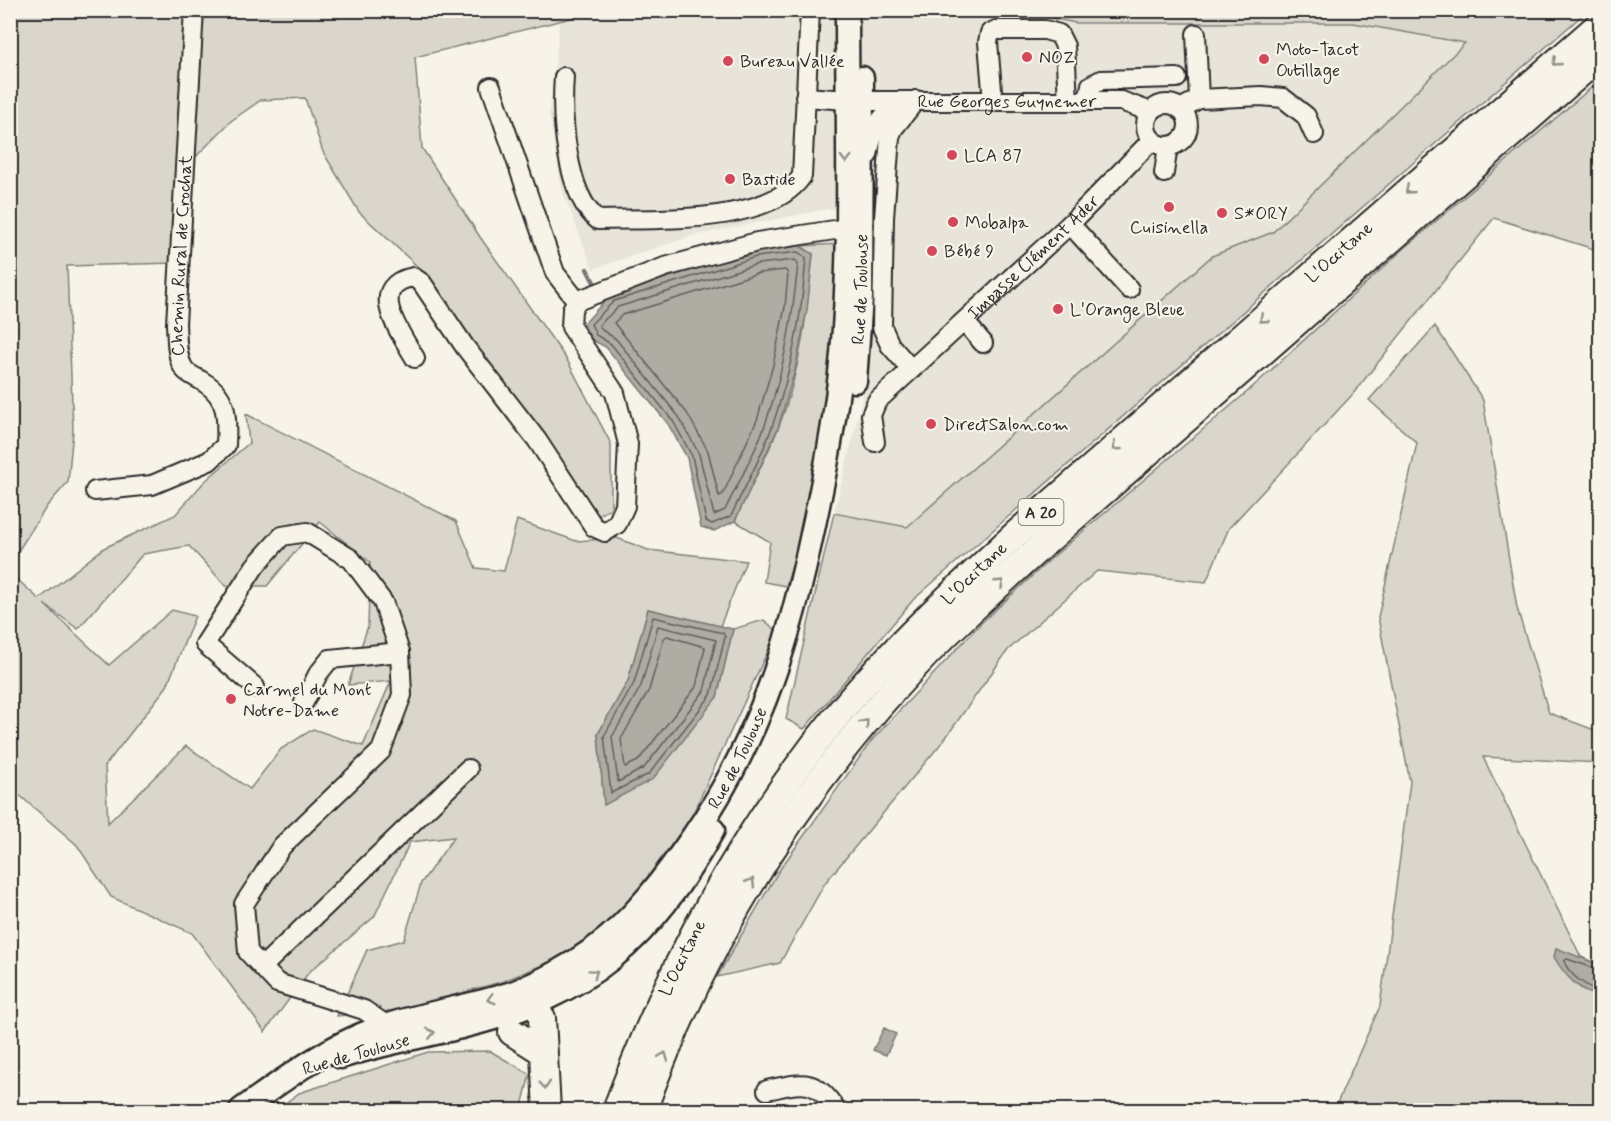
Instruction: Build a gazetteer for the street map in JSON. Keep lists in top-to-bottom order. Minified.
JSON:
{"streets":{"highway":["L'Occitane","A 20"],"main road":["Rue de Toulouse"],"street":["Rue Georges Guynemer","Chemin Rural de Crochat","Impasse Clément Ader"]},"crossings":[["Rue Georges Guynemer","Impasse Clément Ader"],["Rue Georges Guynemer","Rue de Toulouse"]],"places":["NOZ","Moto-Tacot Outillage","Bureau Vallée","LCA 87","Bastide","Cuisinella","S*ORY","Mobalpa","Bébé 9","L'Orange Bleue","DirectSalon.com","Carmel du Mont Notre-Dame"]}
